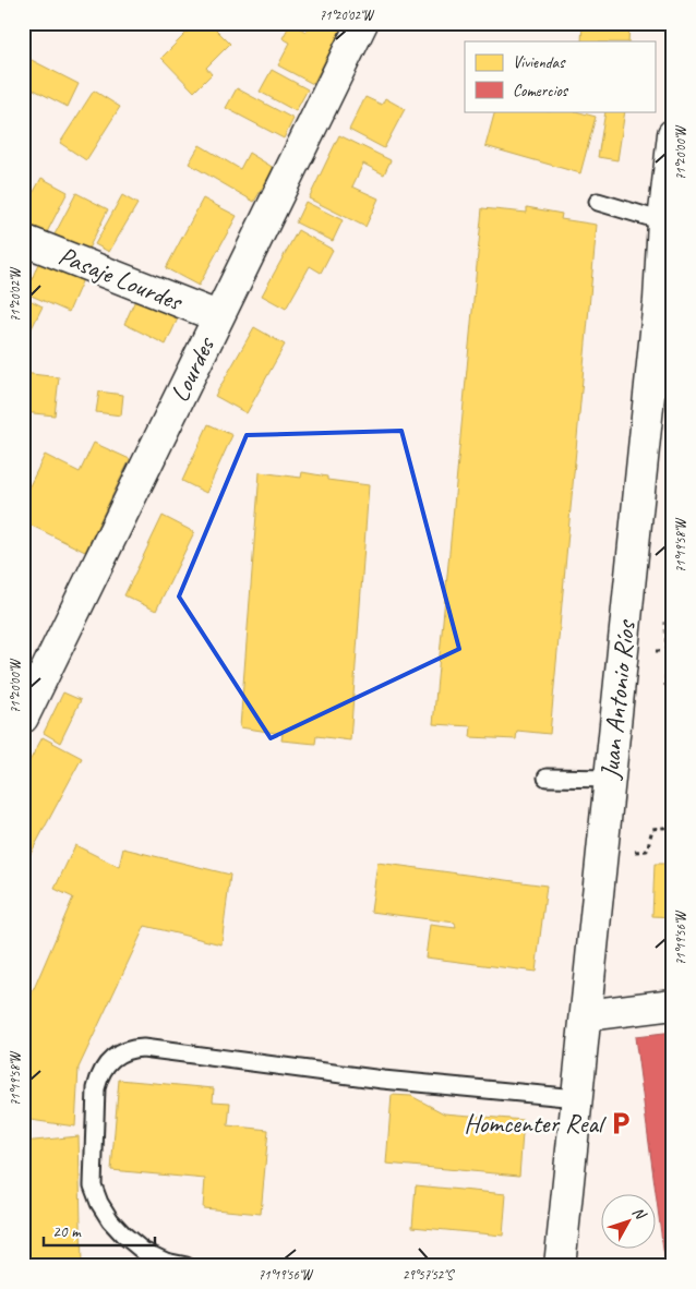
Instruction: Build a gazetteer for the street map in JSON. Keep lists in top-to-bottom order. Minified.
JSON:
{"streets":{"main road":["Pasaje Lourdes","Lourdes","Juan Antonio Ríos"]},"crossings":[["Pasaje Lourdes","Lourdes"]],"places":{"parking":["Homcenter Real"]},"legend":["Viviendas","Comercios"],"scale_bar":"20 m","north":"top right","coordinates":["71°20'02\"W","71°20'00\"W","71°19'58\"W","71°19'56\"W","29°57'52\"S"]}
